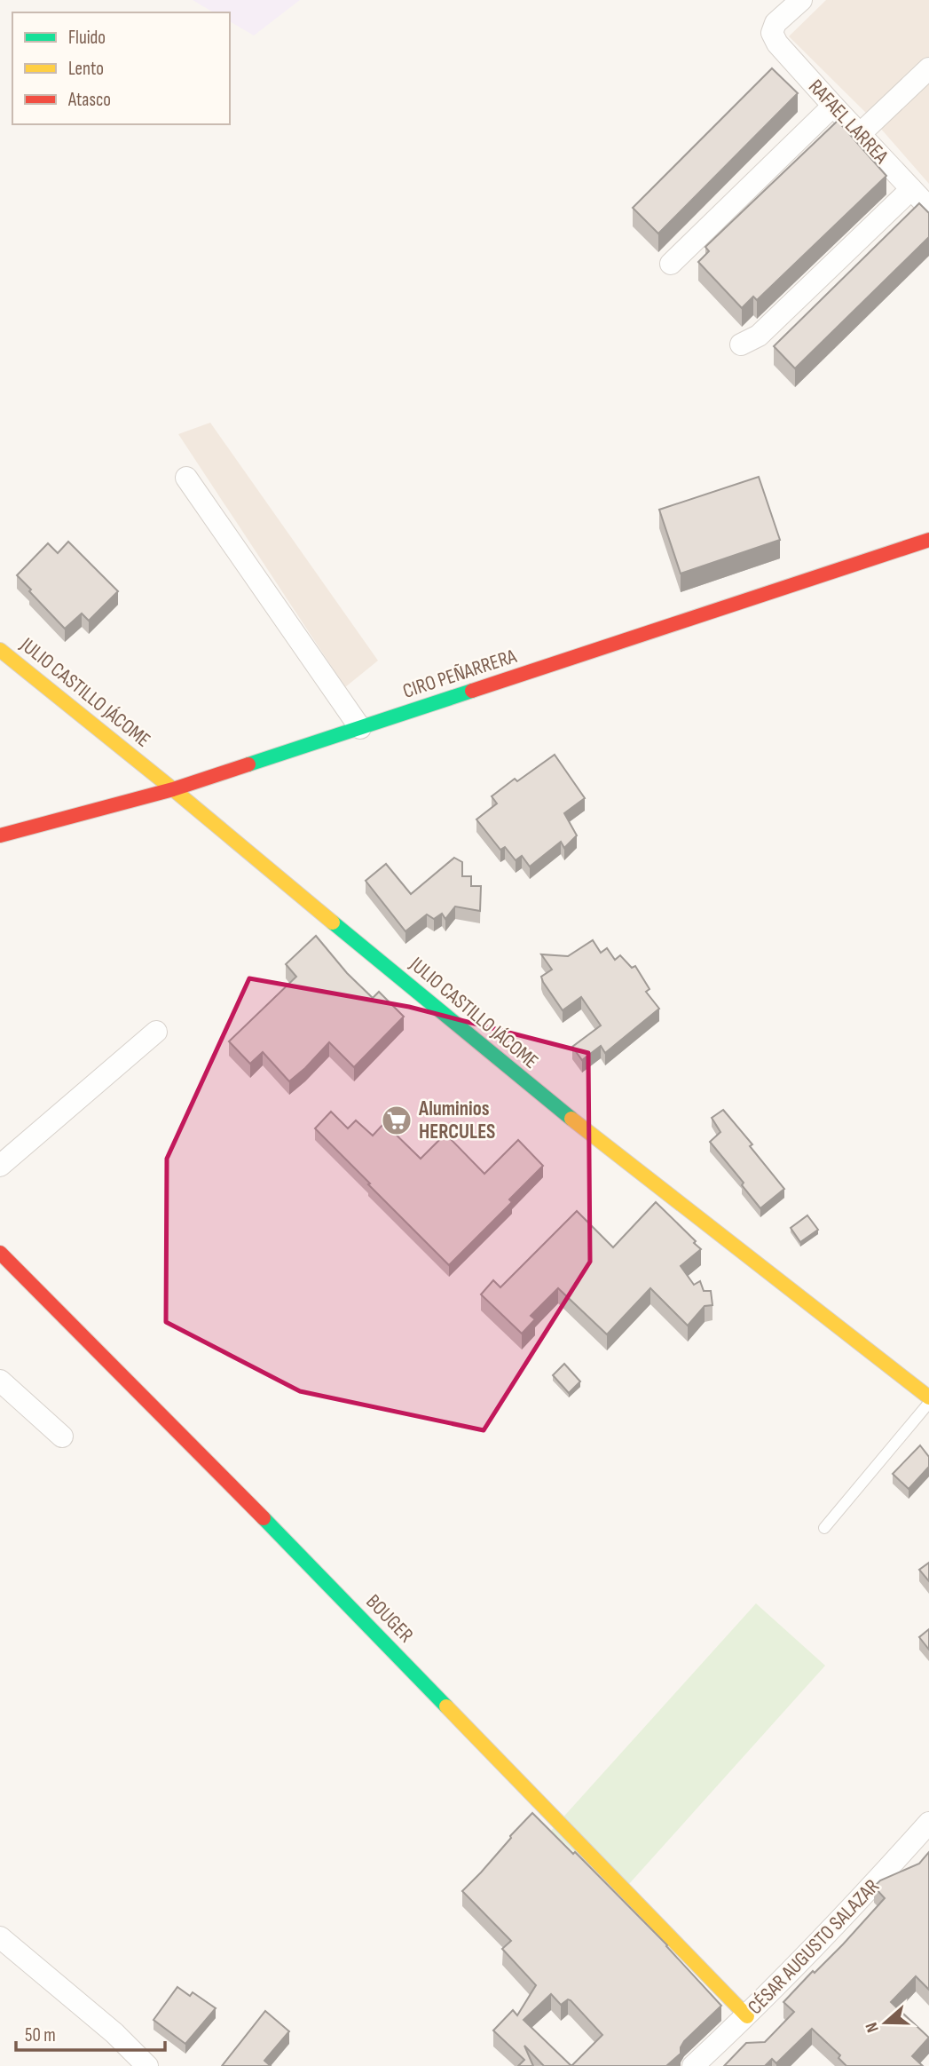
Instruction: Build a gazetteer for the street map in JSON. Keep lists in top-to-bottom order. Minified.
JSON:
{"streets":{"street":["RAFAEL LARREA","CIRO PEÑARRERA","JULIO CASTILLO JÁCOME","BOUGER","CÉSAR AUGUSTO SALAZAR"]},"crossings":[["CIRO PEÑARRERA","JULIO CASTILLO JÁCOME"],["BOUGER","CÉSAR AUGUSTO SALAZAR"]],"places":{"supermarket":["Aluminios HERCULES"]},"legend":["Fluido","Lento","Atasco"],"scale_bar":"50 m","north":"left"}
